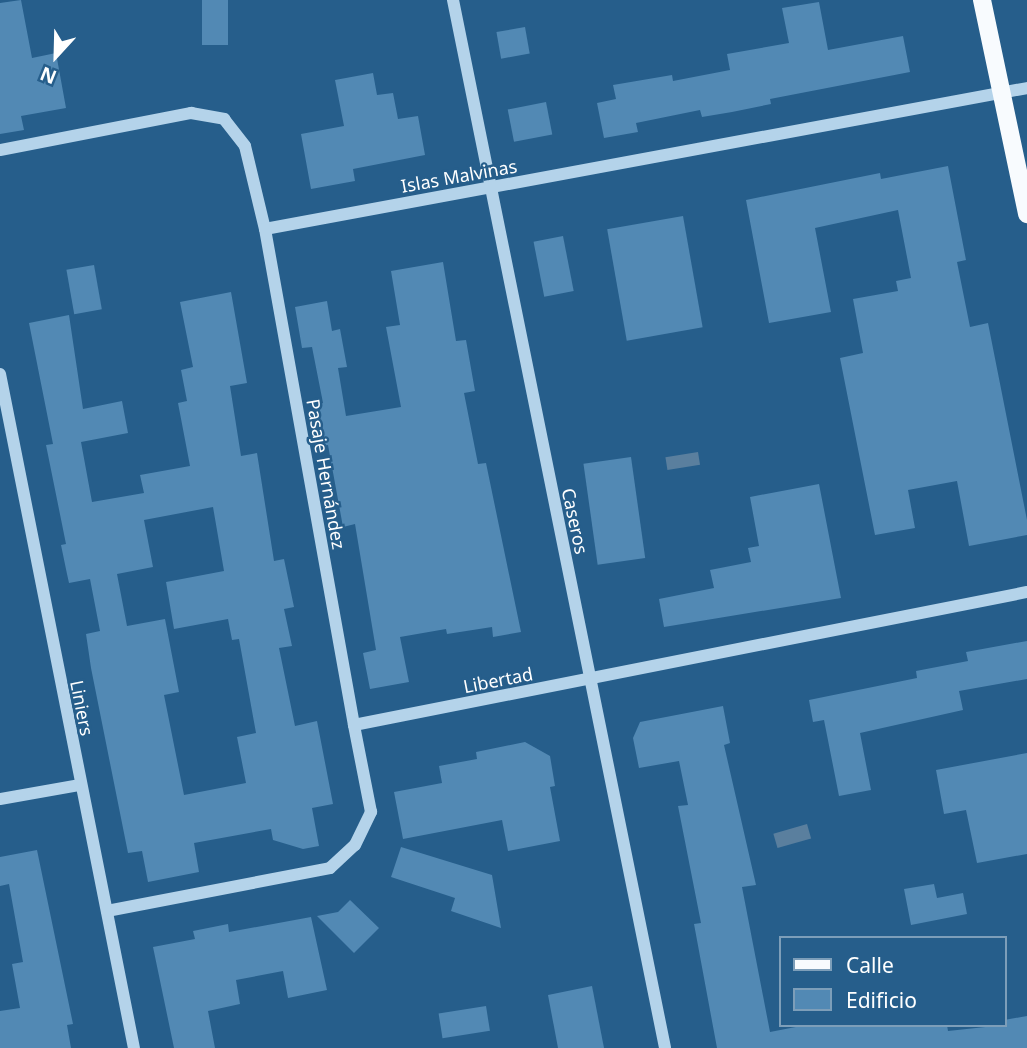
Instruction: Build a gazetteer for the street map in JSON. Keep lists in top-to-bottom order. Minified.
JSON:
{"streets":{"street":["Islas Malvinas","Pasaje Hernández","Caseros","Libertad","Liniers"]},"crossings":[["Islas Malvinas","Pasaje Hernández"],["Islas Malvinas","Caseros"],["Pasaje Hernández","Libertad"],["Caseros","Libertad"]],"legend":["Calle","Edificio"],"north":"bottom"}
